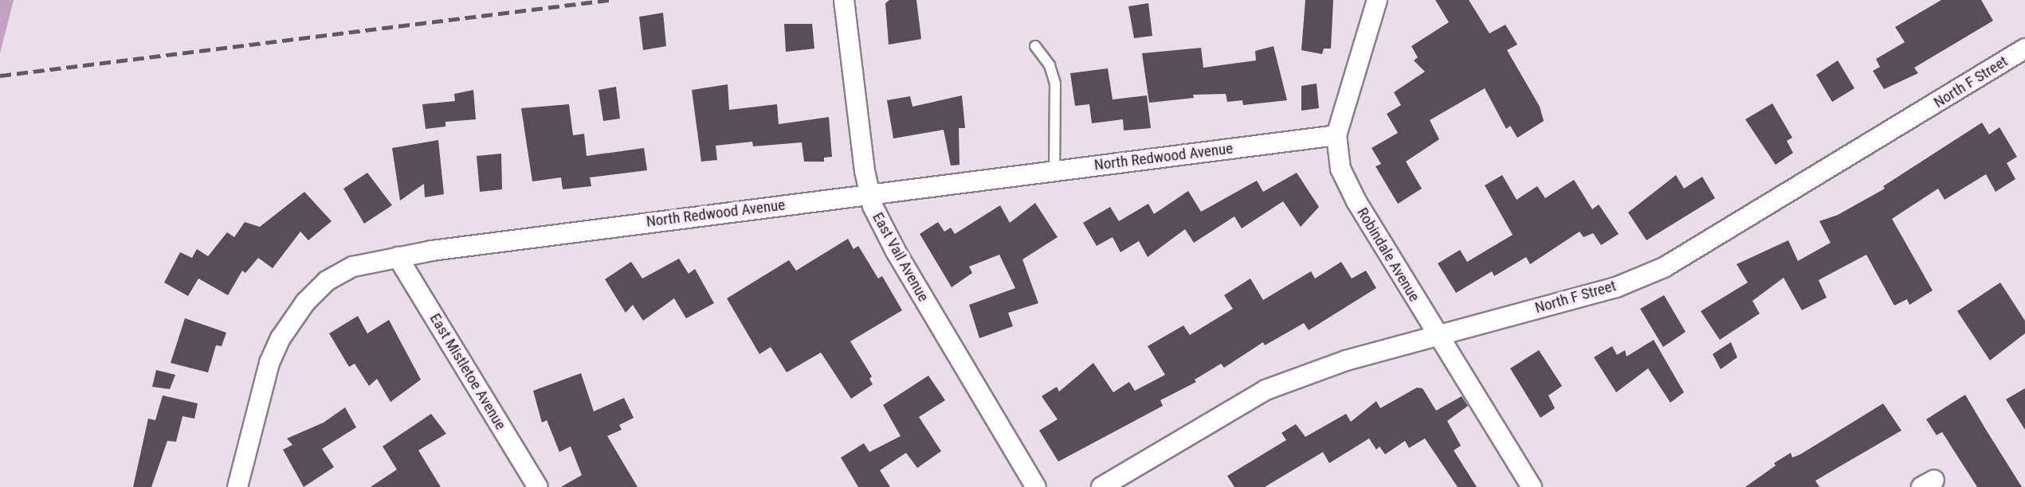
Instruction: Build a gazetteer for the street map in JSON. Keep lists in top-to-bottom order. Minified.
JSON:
{"streets":{"street":["North F Street","North Redwood Avenue","Robindale Avenue","East Vail Avenue","East Mistletoe Avenue"]},"crossings":[["North F Street","Robindale Avenue"],["North Redwood Avenue","Robindale Avenue"],["North Redwood Avenue","East Vail Avenue"],["North Redwood Avenue","East Mistletoe Avenue"]]}
